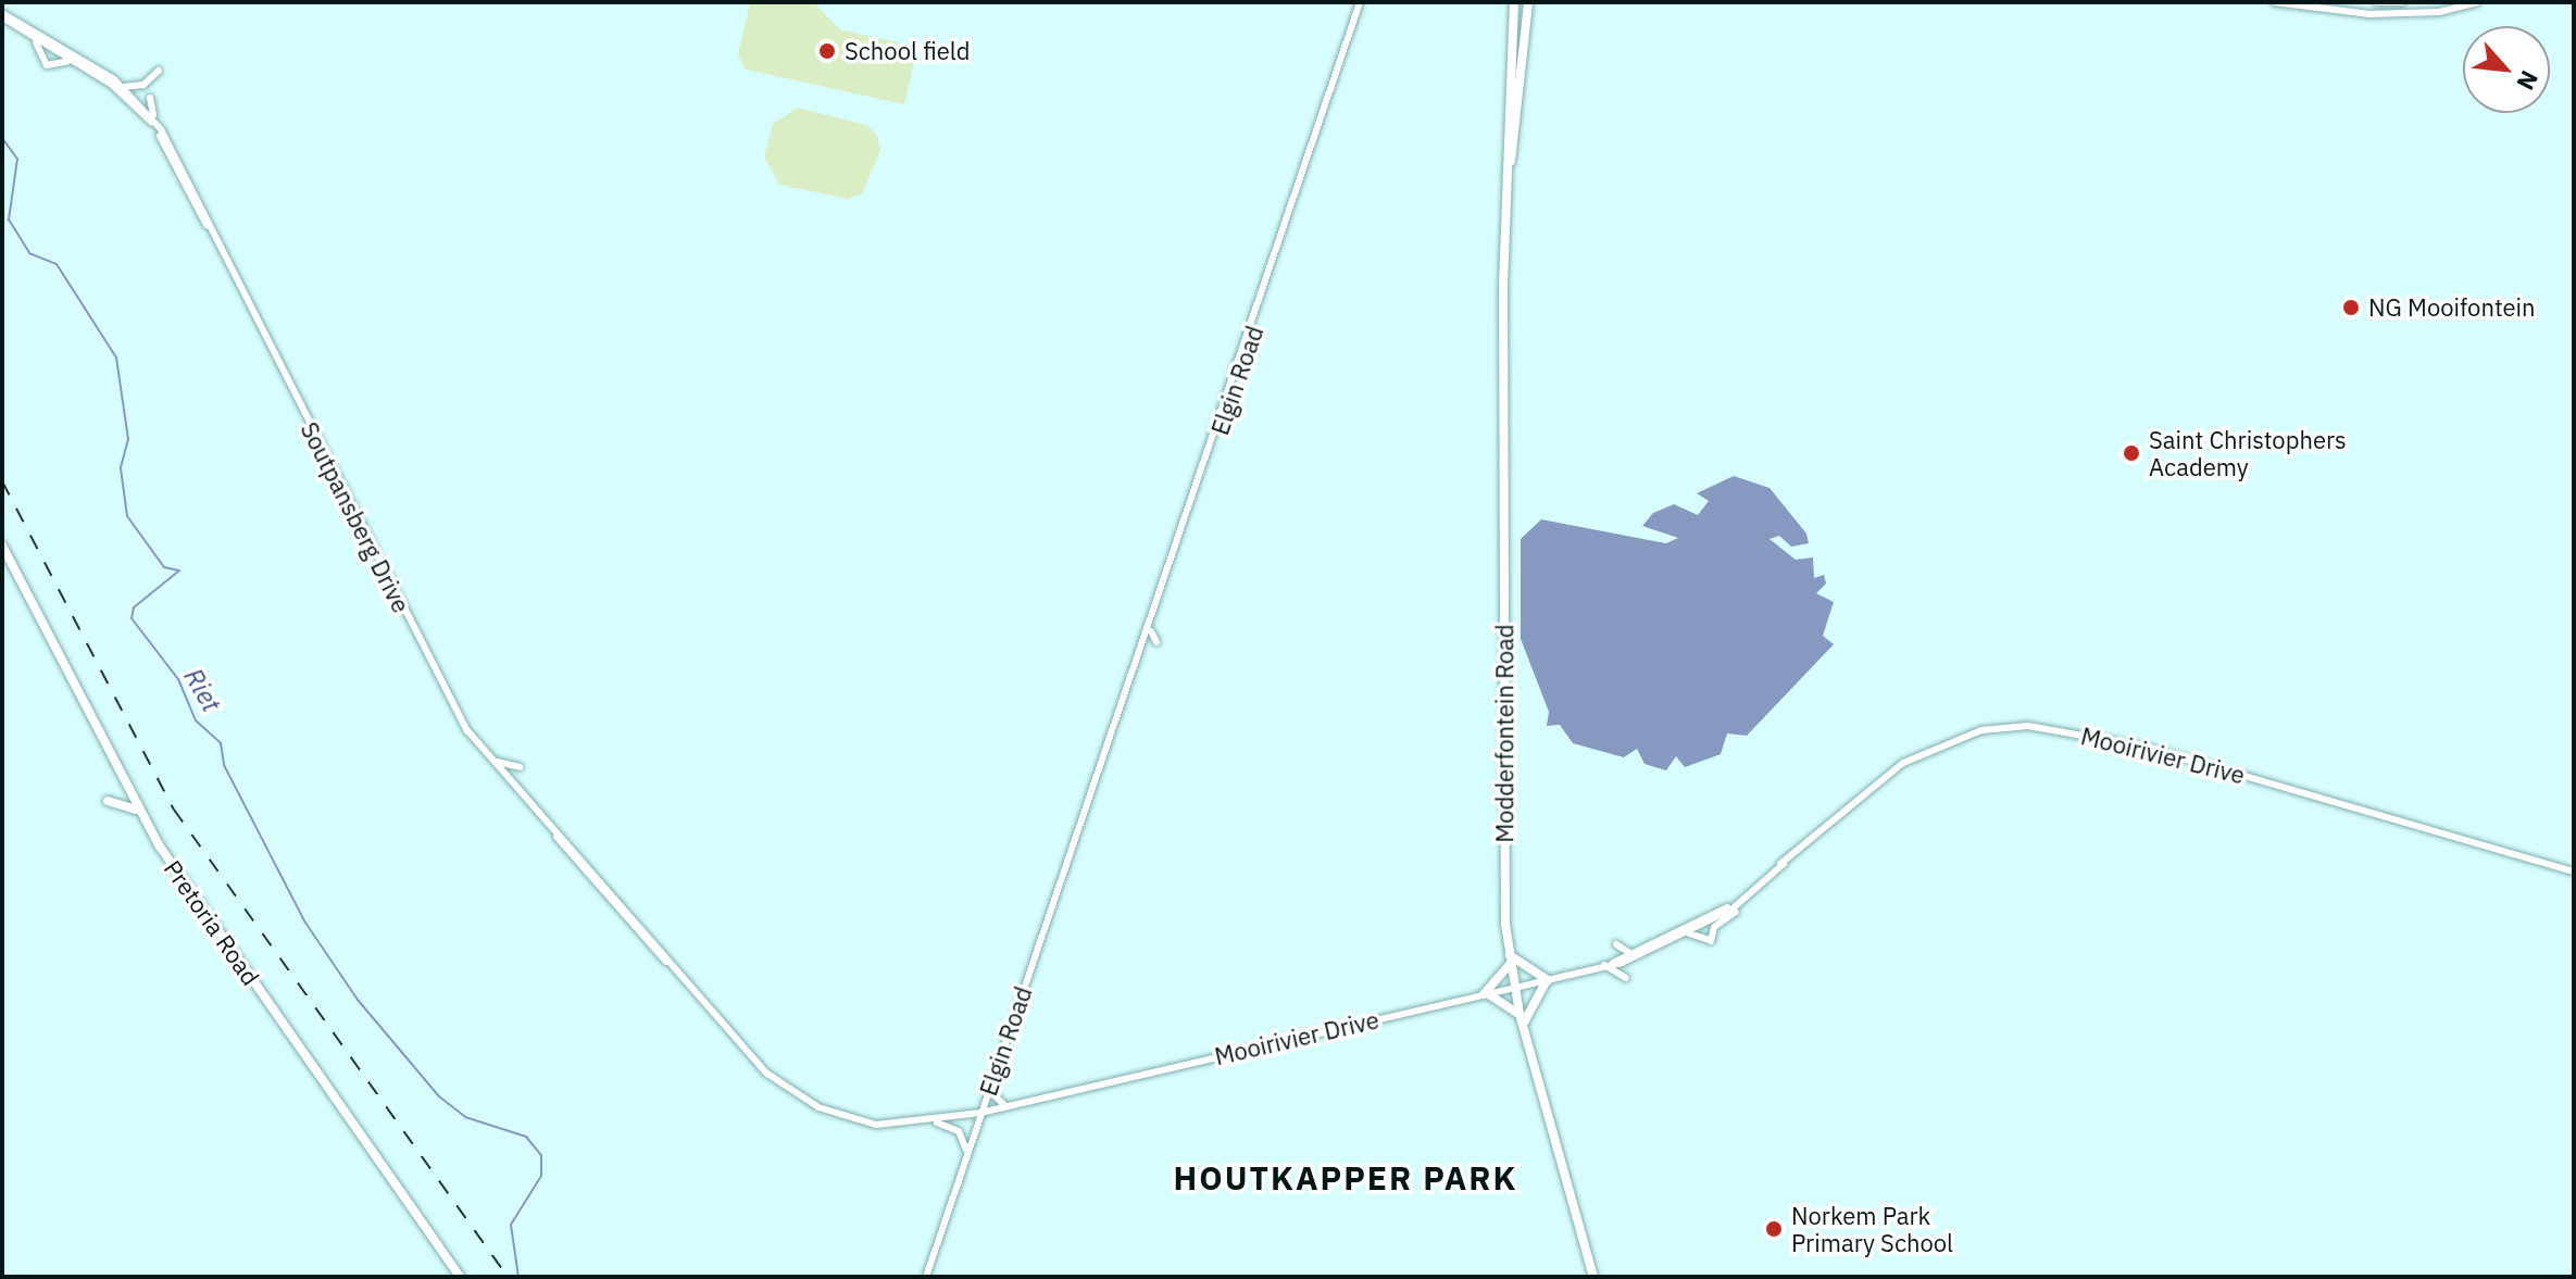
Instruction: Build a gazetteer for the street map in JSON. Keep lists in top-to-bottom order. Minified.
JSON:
{"streets":{"main road":["Modderfontein Road","Pretoria Road"],"street":["Elgin Road","Soutpansberg Drive","Mooirivier Drive"]},"crossings":[["Elgin Road","Soutpansberg Drive"],["Elgin Road","Mooirivier Drive"],["Soutpansberg Drive","Mooirivier Drive"],["Modderfontein Road","Mooirivier Drive"]],"districts":["HOUTKAPPER PARK"],"water":["Riet"],"places":["School field","NG Mooifontein","Saint Christophers Academy","Norkem Park Primary School"],"north":"bottom right"}
